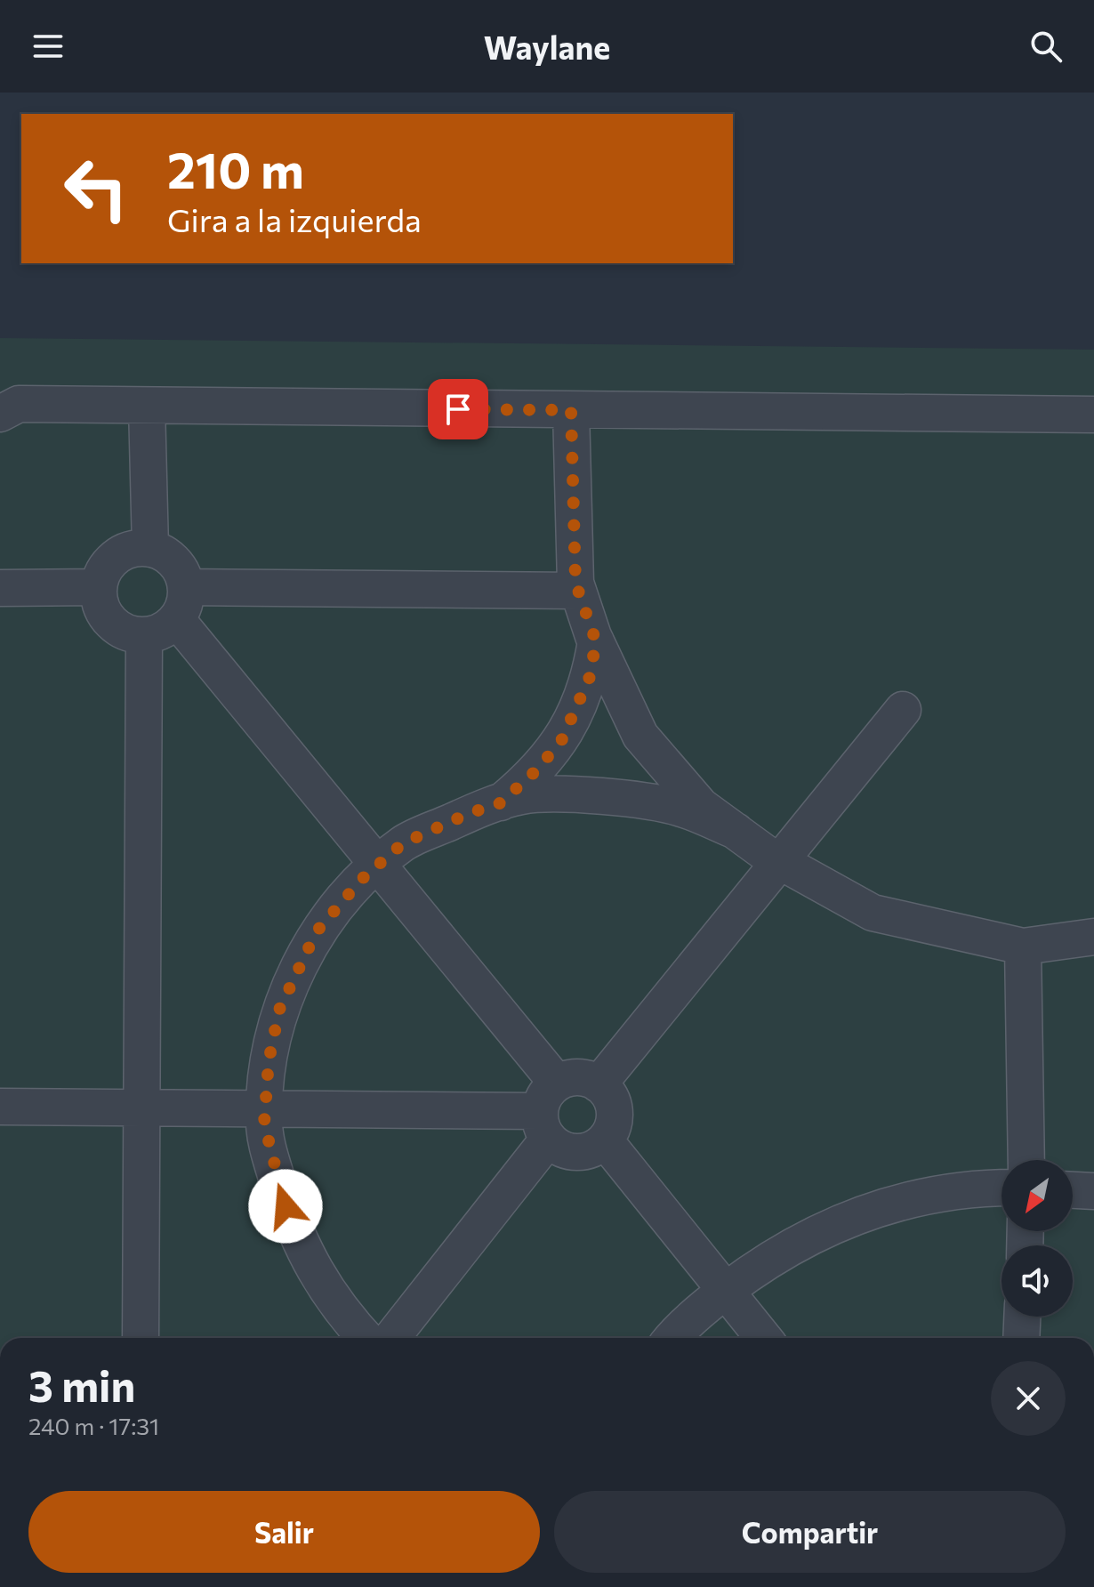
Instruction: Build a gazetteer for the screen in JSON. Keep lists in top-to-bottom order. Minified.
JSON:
{"north":"bottom left","page":{"header":"Waylane","turn":["210 m","Gira a la izquierda"],"heading":["3 min","240 m · 17:31"],"buttons":["Salir","Compartir"]}}
